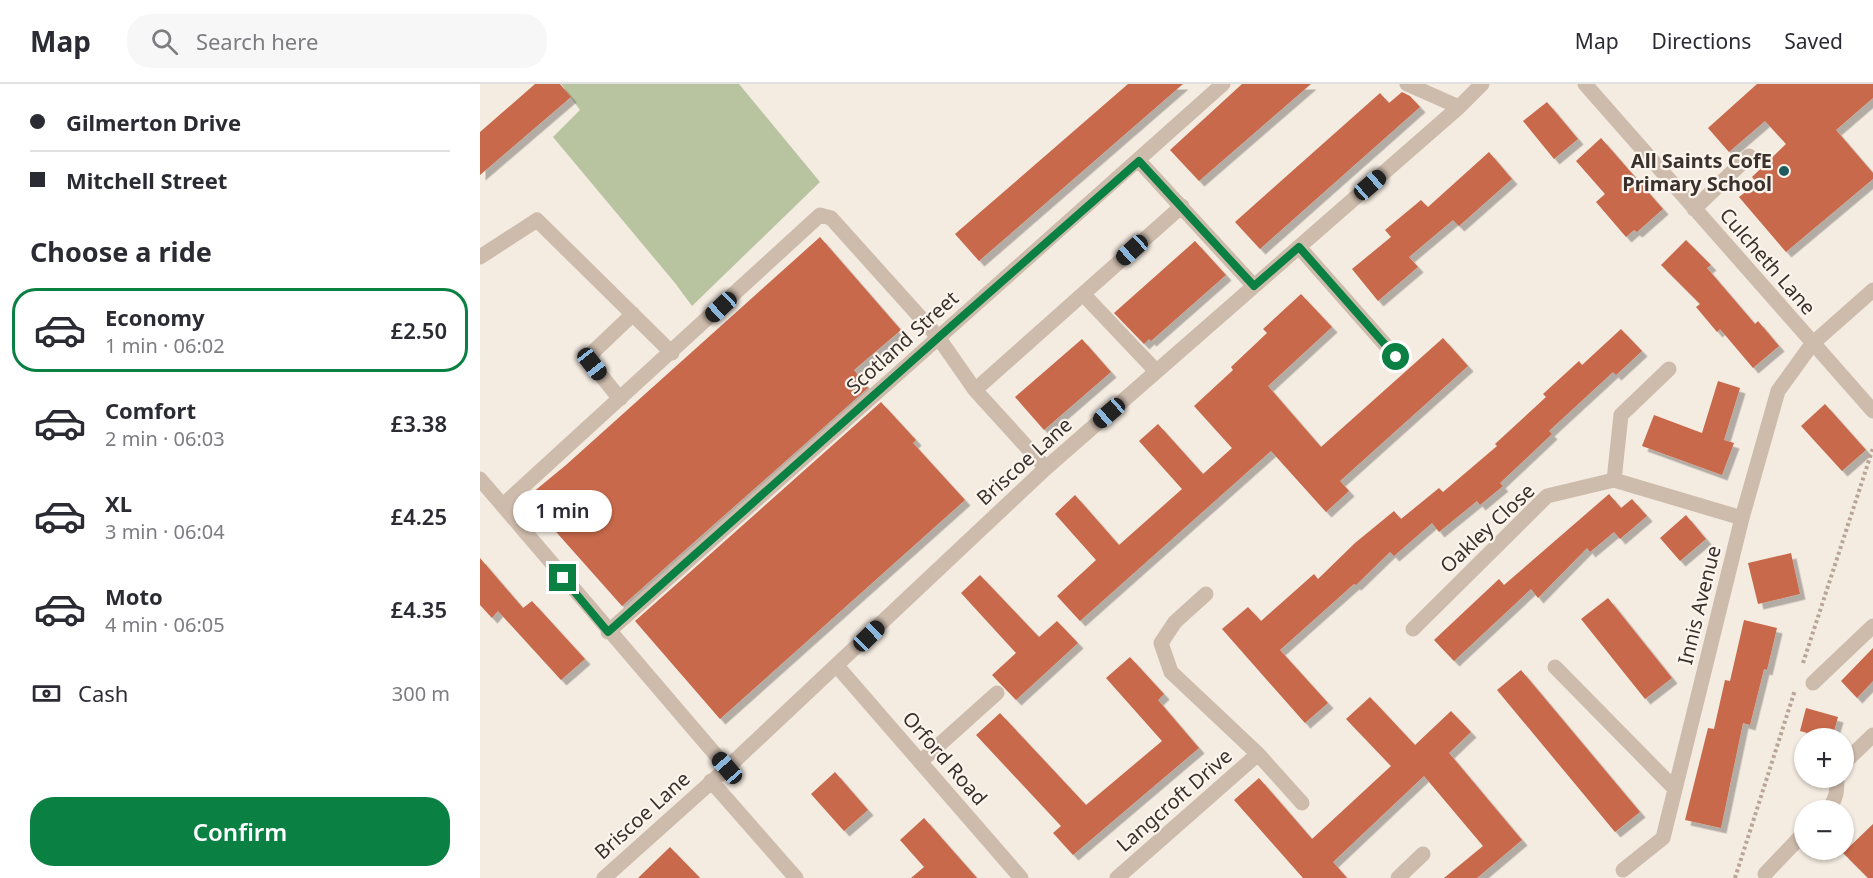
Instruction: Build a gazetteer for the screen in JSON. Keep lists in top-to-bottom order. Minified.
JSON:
{"streets":{"street":["Culcheth Lane","Scotland Street","Briscoe Lane","Oakley Close","Innis Avenue","Orford Road","Langcroft Drive"]},"crossings":[["Culcheth Lane","Innis Avenue"],["Briscoe Lane","Orford Road"],["Oakley Close","Innis Avenue"]],"places":["All Saints CofE Primary School"],"page":{"header":"Map","search":"Search here","nav":["Map","Directions","Saved"],"banner":["Gilmerton Drive","Mitchell Street"],"heading":"Choose a ride","list":[{"name":"Economy","note":"1 min · 06:02","value":"£2.50"},{"name":"Comfort","note":"2 min · 06:03","value":"£3.38"},{"name":"XL","note":"3 min · 06:04","value":"£4.25"},{"name":"Moto","note":"4 min · 06:05","value":"£4.35"}],"bubble":"1 min","pay":["Cash","300 m"],"map_buttons":["+","−"],"buttons":"Confirm"}}
